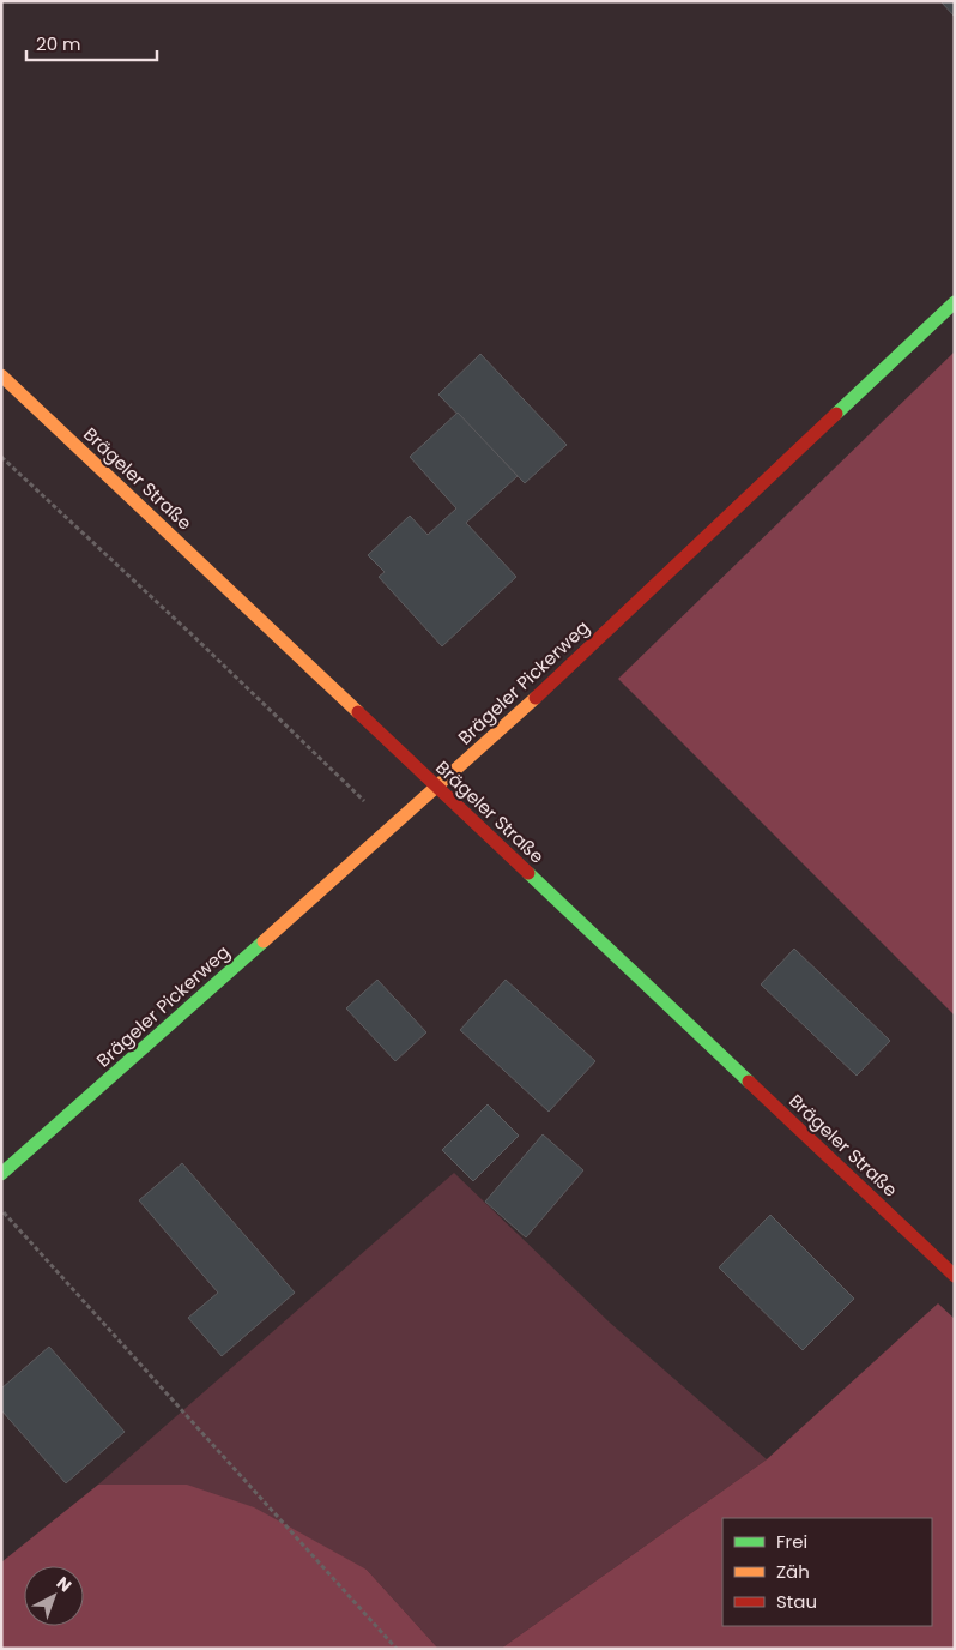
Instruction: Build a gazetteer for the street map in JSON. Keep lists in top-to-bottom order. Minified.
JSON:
{"streets":{"street":["Brägeler Straße","Brägeler Pickerweg"]},"crossings":[["Brägeler Straße","Brägeler Pickerweg"]],"legend":["Frei","Zäh","Stau"],"scale_bar":"20 m","north":"top right"}
